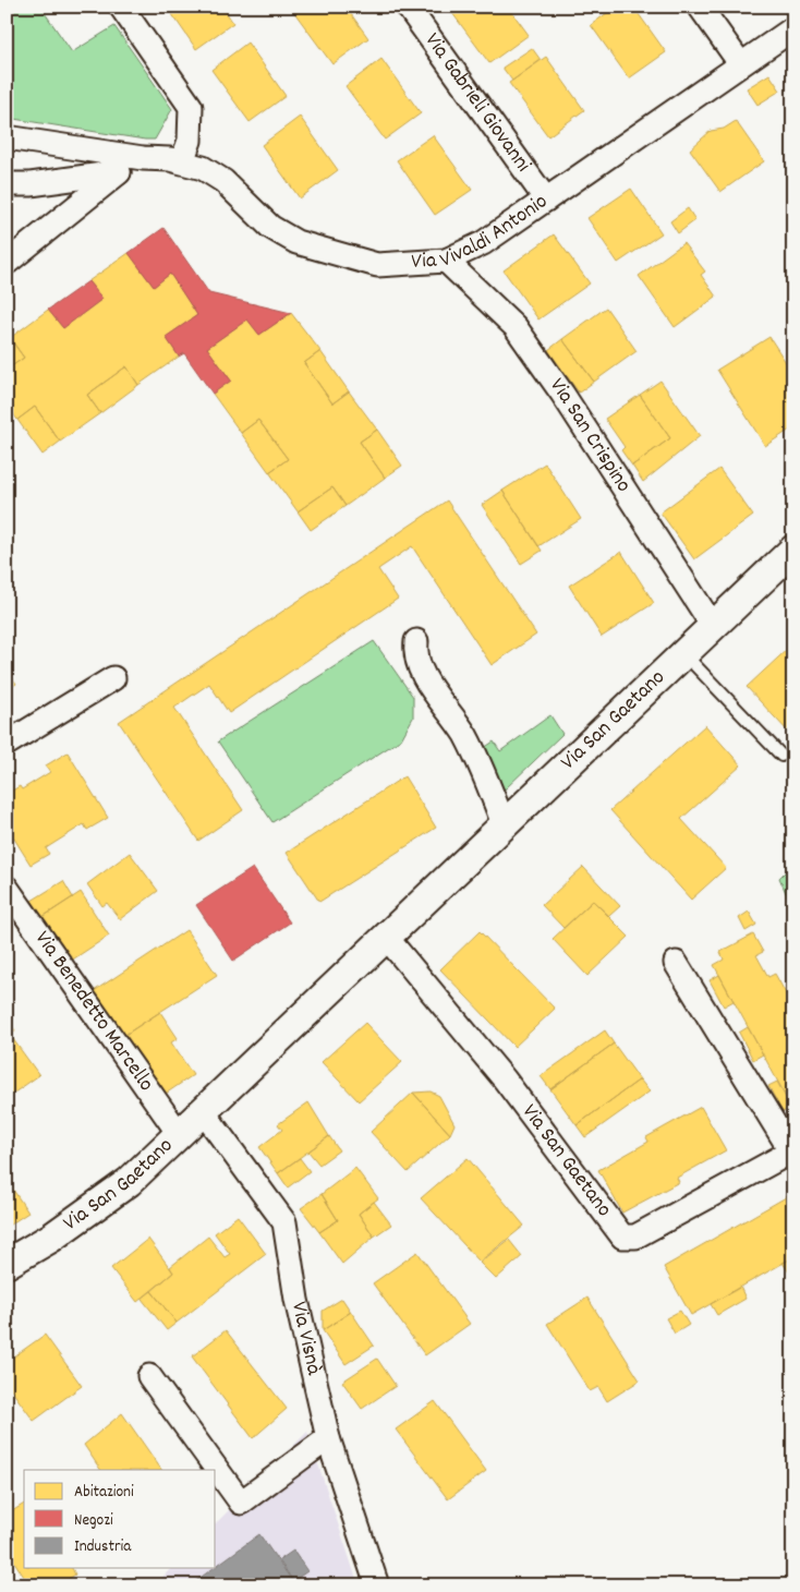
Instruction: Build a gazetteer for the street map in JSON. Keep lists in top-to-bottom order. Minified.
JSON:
{"streets":{"street":["Via Gabrieli Giovanni","Via Vivaldi Antonio","Via San Crispino","Via San Gaetano","Via Benedetto Marcello","Via Visnà"]},"crossings":[["Via Gabrieli Giovanni","Via Vivaldi Antonio"],["Via Vivaldi Antonio","Via San Crispino"],["Via San Crispino","Via San Gaetano"],["Via San Gaetano","Via Benedetto Marcello"],["Via San Gaetano","Via Visnà"]],"legend":["Abitazioni","Negozi","Industria"]}
